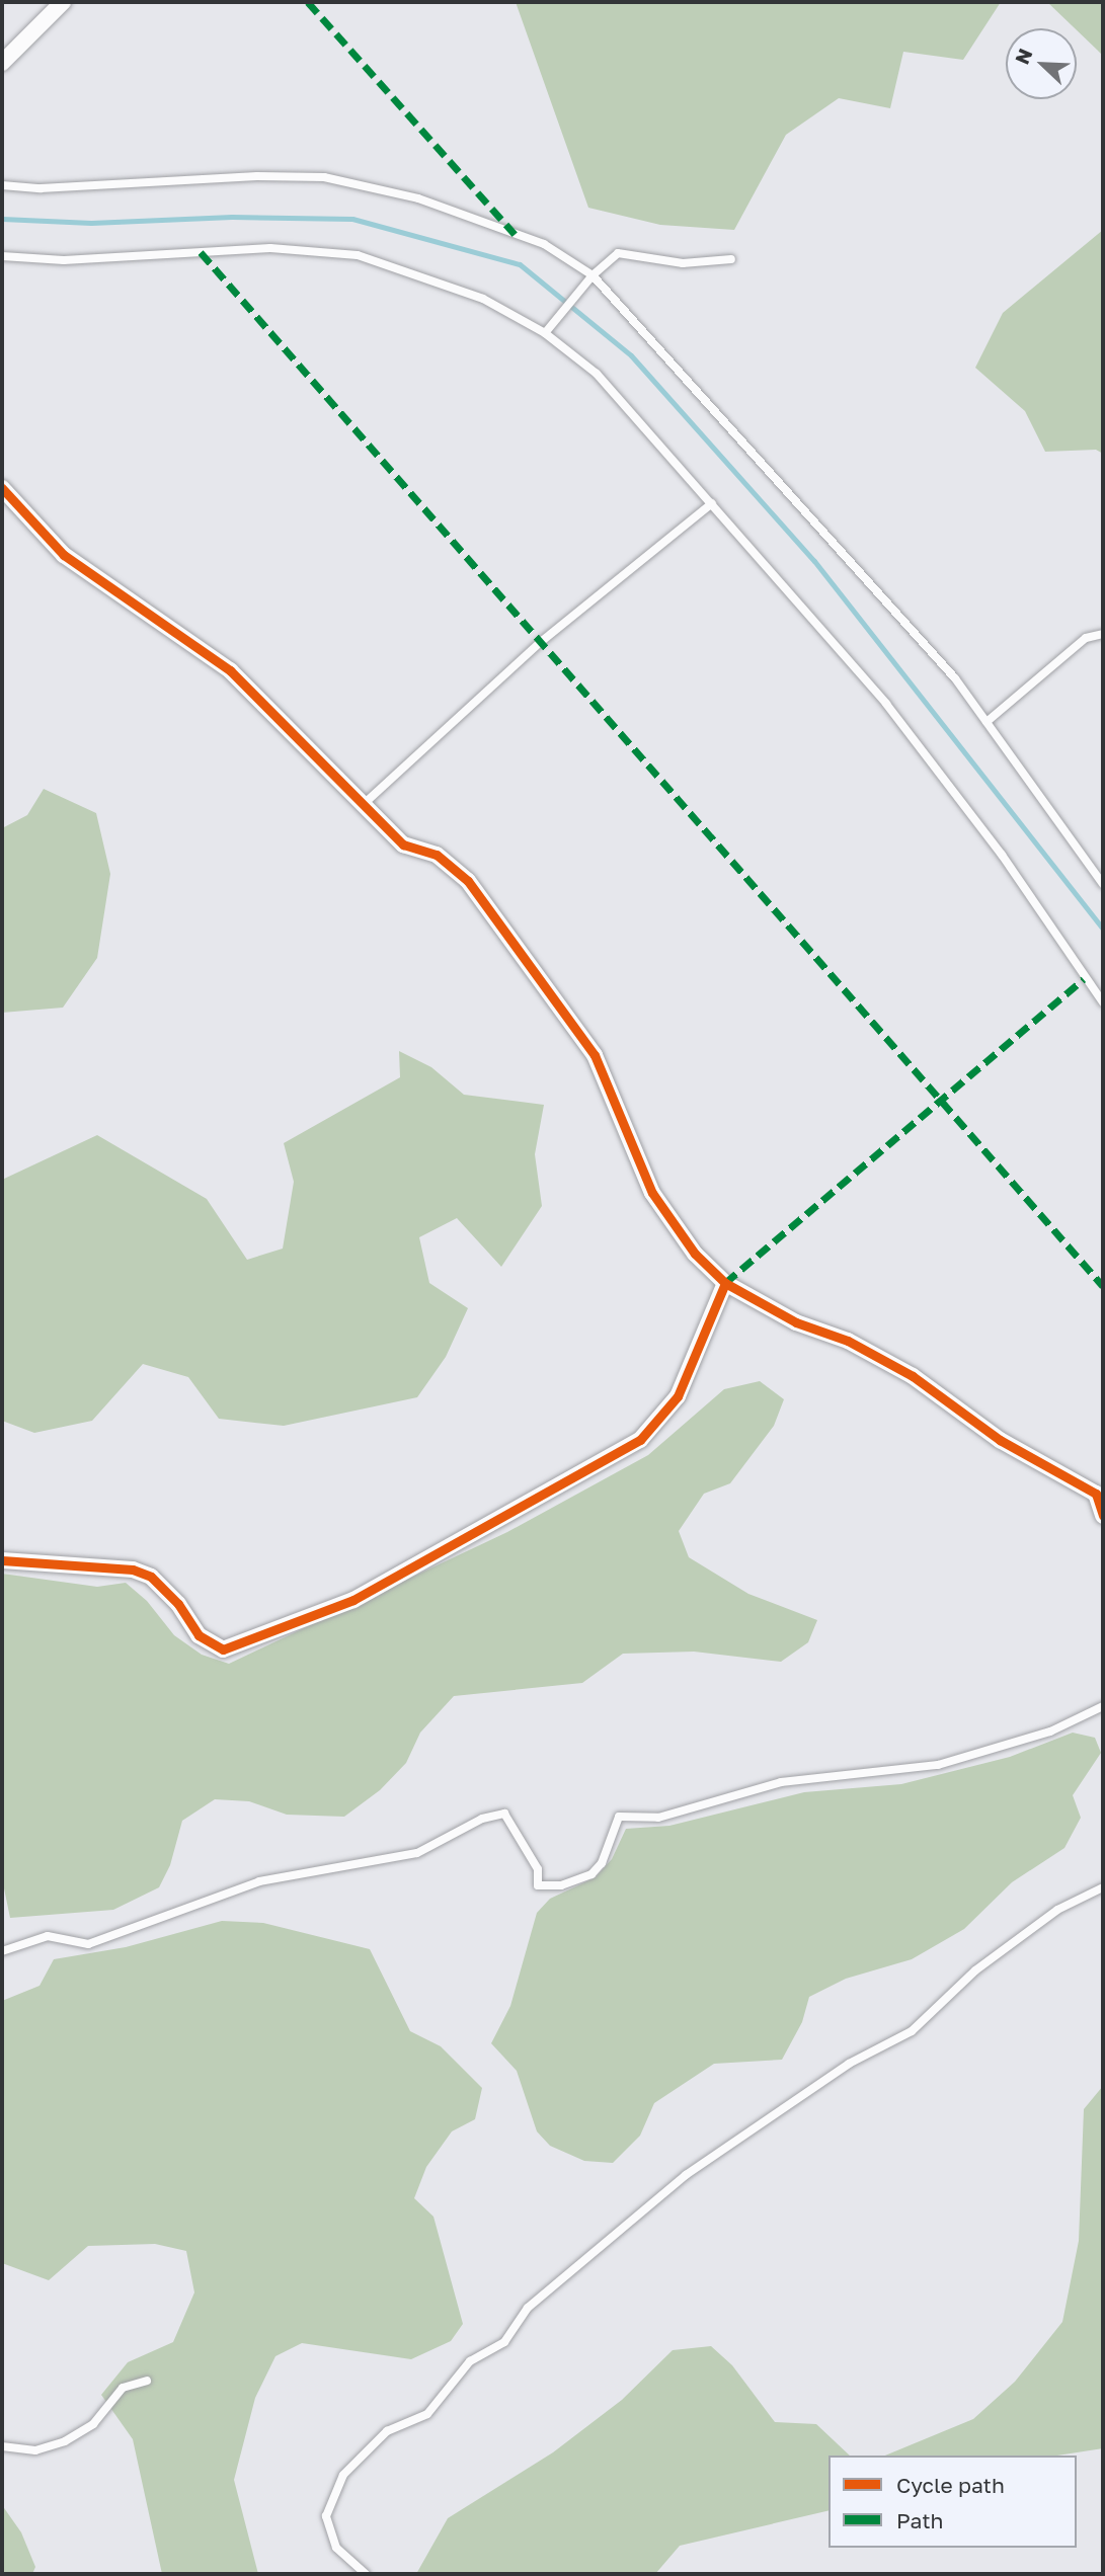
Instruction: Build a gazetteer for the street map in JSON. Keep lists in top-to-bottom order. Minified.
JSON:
{"legend":["Cycle path","Path"],"north":"top left"}
